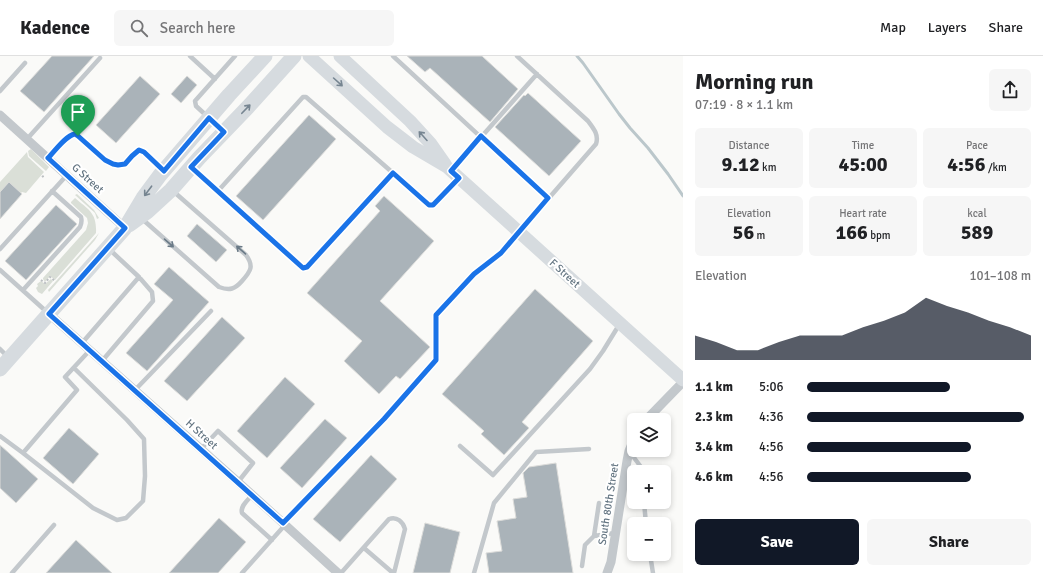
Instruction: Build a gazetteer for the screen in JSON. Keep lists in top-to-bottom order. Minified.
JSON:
{"streets":{"street":["G Street","F Street","H Street","South 80th Street"]},"page":{"header":"Kadence","search":"Search here","nav":["Map","Layers","Share"],"heading":["Morning run","07:19 · 8 × 1.1 km"],"stats":[["Distance","9.12 km"],["Time","45:00"],["Pace","4:56 /km"],["Elevation","56 m"],["Heart rate","166 bpm"],["kcal","589"]],"chart":["Elevation","101–108 m"],"list":[{"name":"1.1 km","note":"5:06"},{"name":"2.3 km","note":"4:36"},{"name":"3.4 km","note":"4:56"},{"name":"4.6 km","note":"4:56"}],"map_buttons":["+","−"],"buttons":["Save","Share"]}}
